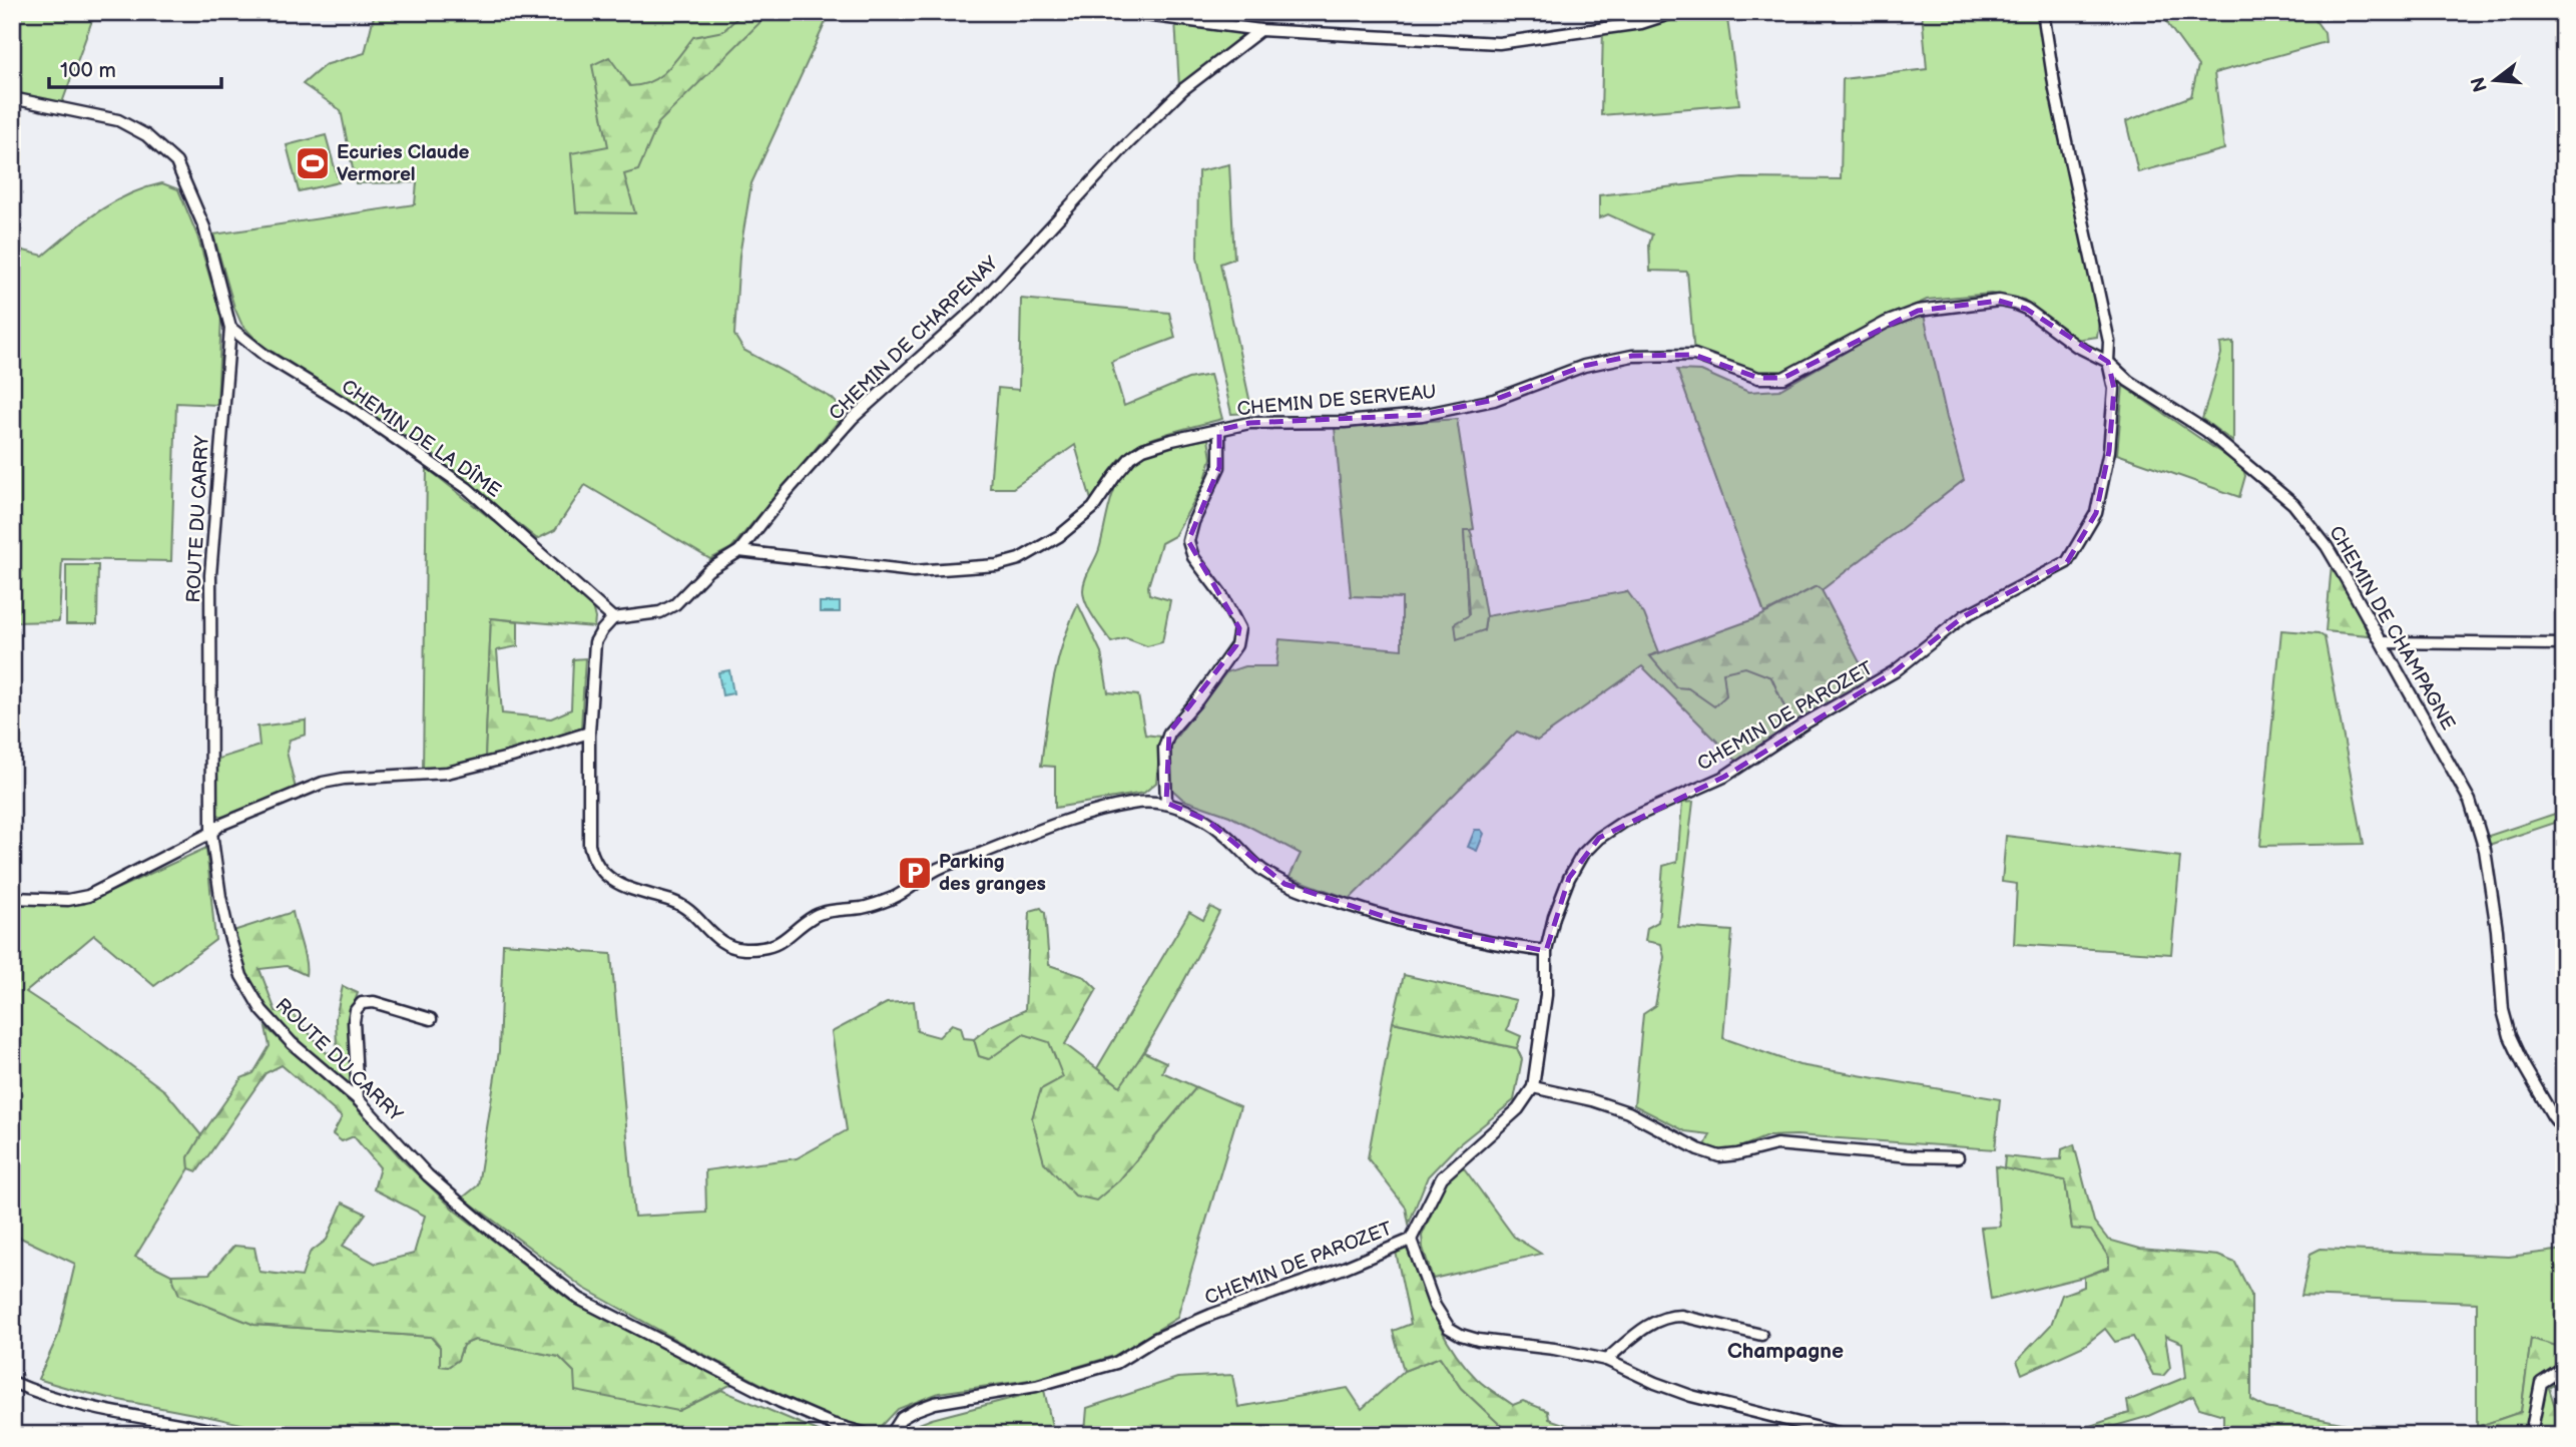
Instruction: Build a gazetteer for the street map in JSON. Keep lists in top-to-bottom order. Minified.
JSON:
{"streets":{"street":["CHEMIN DE CHARPENAY","CHEMIN DE SERVEAU","CHEMIN DE LA DÎME","ROUTE DU CARRY","CHEMIN DE CHAMPAGNE","CHEMIN DE PAROZET"]},"crossings":[["CHEMIN DE CHARPENAY","CHEMIN DE SERVEAU"],["CHEMIN DE CHARPENAY","CHEMIN DE LA DÎME"],["CHEMIN DE SERVEAU","CHEMIN DE CHAMPAGNE"],["CHEMIN DE SERVEAU","CHEMIN DE PAROZET"],["CHEMIN DE LA DÎME","ROUTE DU CARRY"],["CHEMIN DE CHAMPAGNE","CHEMIN DE PAROZET"]],"districts":["Champagne"],"places":{"sports":["Ecuries Claude Vermorel"],"parking":["Parking des granges"]},"scale_bar":"100 m","north":"left"}
